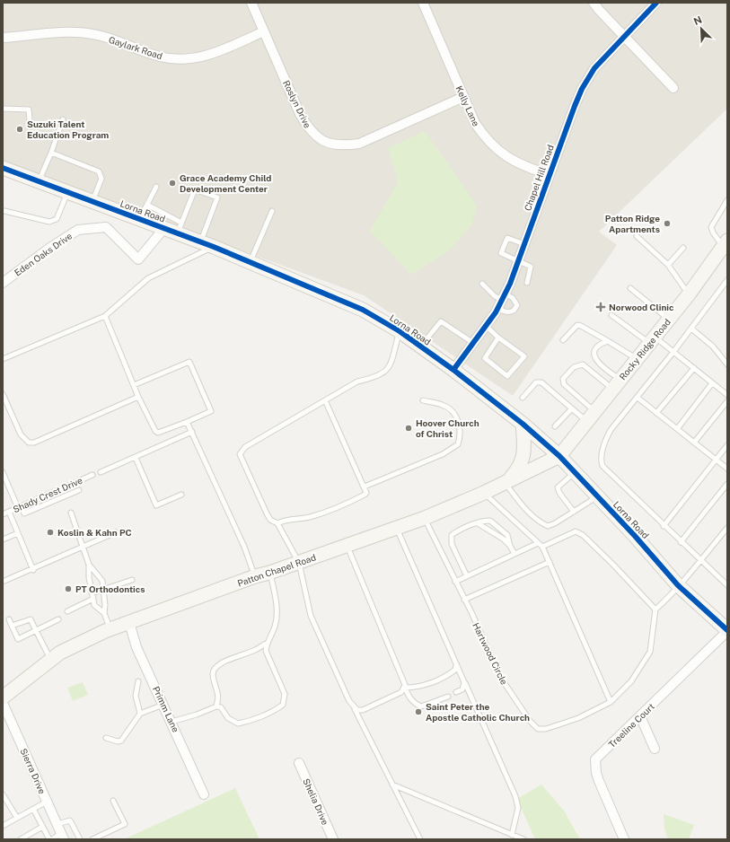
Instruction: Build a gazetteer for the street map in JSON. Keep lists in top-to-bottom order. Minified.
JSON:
{"streets":{"street":["Gaylark Road","Roslyn Drive","Kelly Lane","Chapel Hill Road","Lorna Road","Eden Oaks Drive","Rocky Ridge Road","Patton Chapel Road","Primm Lane","Treeline Court","Sierra Drive","Shelia Drive"],"lane":["Shady Crest Drive","Hartwood Circle"]},"crossings":[["Gaylark Road","Roslyn Drive"],["Roslyn Drive","Kelly Lane"],["Kelly Lane","Chapel Hill Road"],["Chapel Hill Road","Lorna Road"],["Lorna Road","Eden Oaks Drive"],["Lorna Road","Rocky Ridge Road"],["Lorna Road","Patton Chapel Road"],["Lorna Road","Treeline Court"],["Rocky Ridge Road","Patton Chapel Road"],["Patton Chapel Road","Hartwood Circle"],["Patton Chapel Road","Primm Lane"]],"places":{"other":["Suzuki Talent Education Program","Grace Academy Child Development Center","Patton Ridge Apartments","Hoover Church of Christ","Koslin & Kahn PC","PT Orthodontics","Saint Peter the Apostle Catholic Church"],"health":["Norwood Clinic"]},"north":"top left"}
